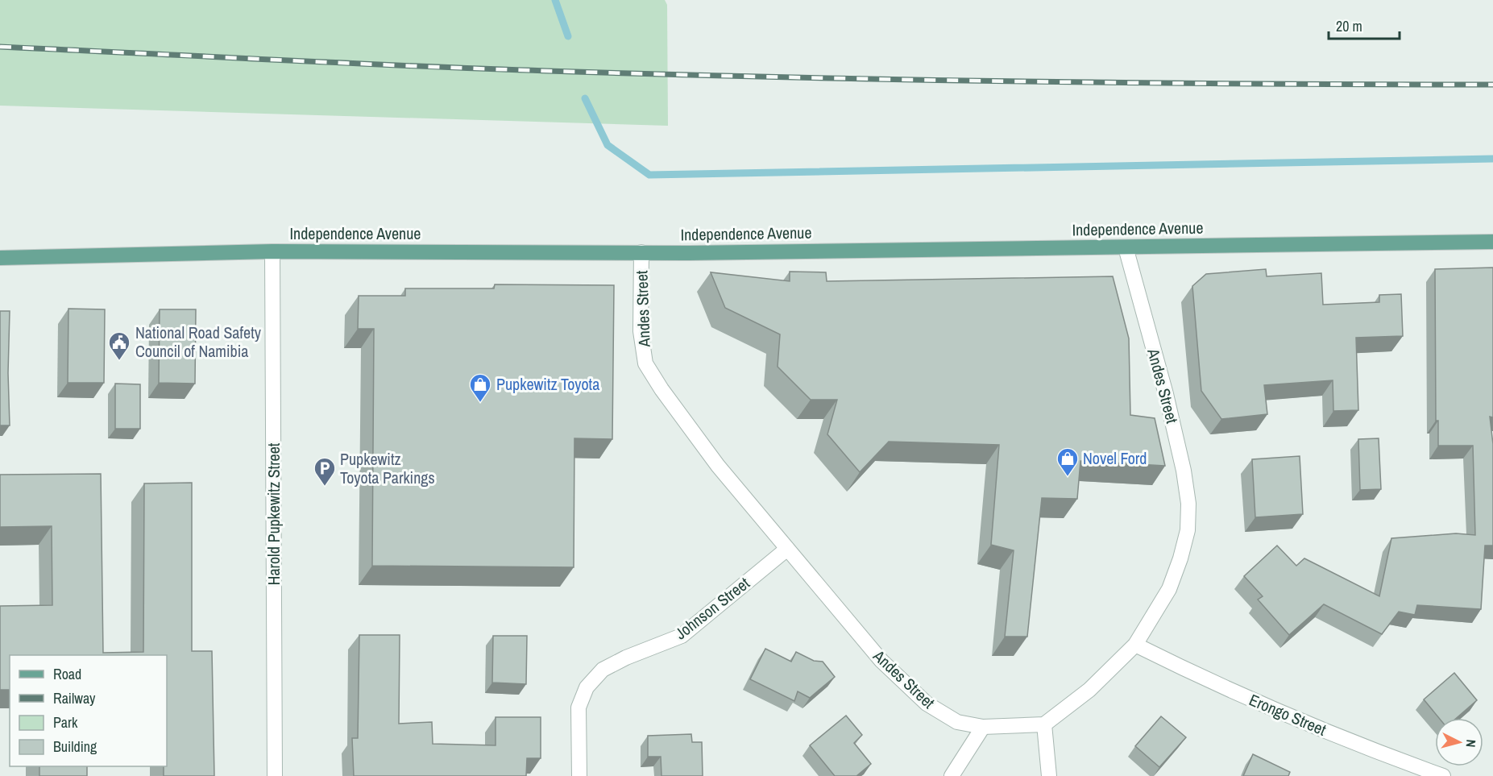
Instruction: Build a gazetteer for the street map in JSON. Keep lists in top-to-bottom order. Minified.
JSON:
{"streets":{"main road":["Independence Avenue"],"street":["Andes Street","Harold Pupkewitz Street","Johnson Street","Erongo Street"]},"crossings":[["Independence Avenue","Andes Street"],["Independence Avenue","Harold Pupkewitz Street"],["Andes Street","Johnson Street"],["Andes Street","Erongo Street"]],"places":{"public building":["National Road Safety Council of Namibia"],"shop":["Pupkewitz Toyota","Novel Ford"],"parking":["Pupkewitz Toyota Parkings"]},"legend":["Road","Railway","Park","Building"],"scale_bar":"20 m","north":"right"}
